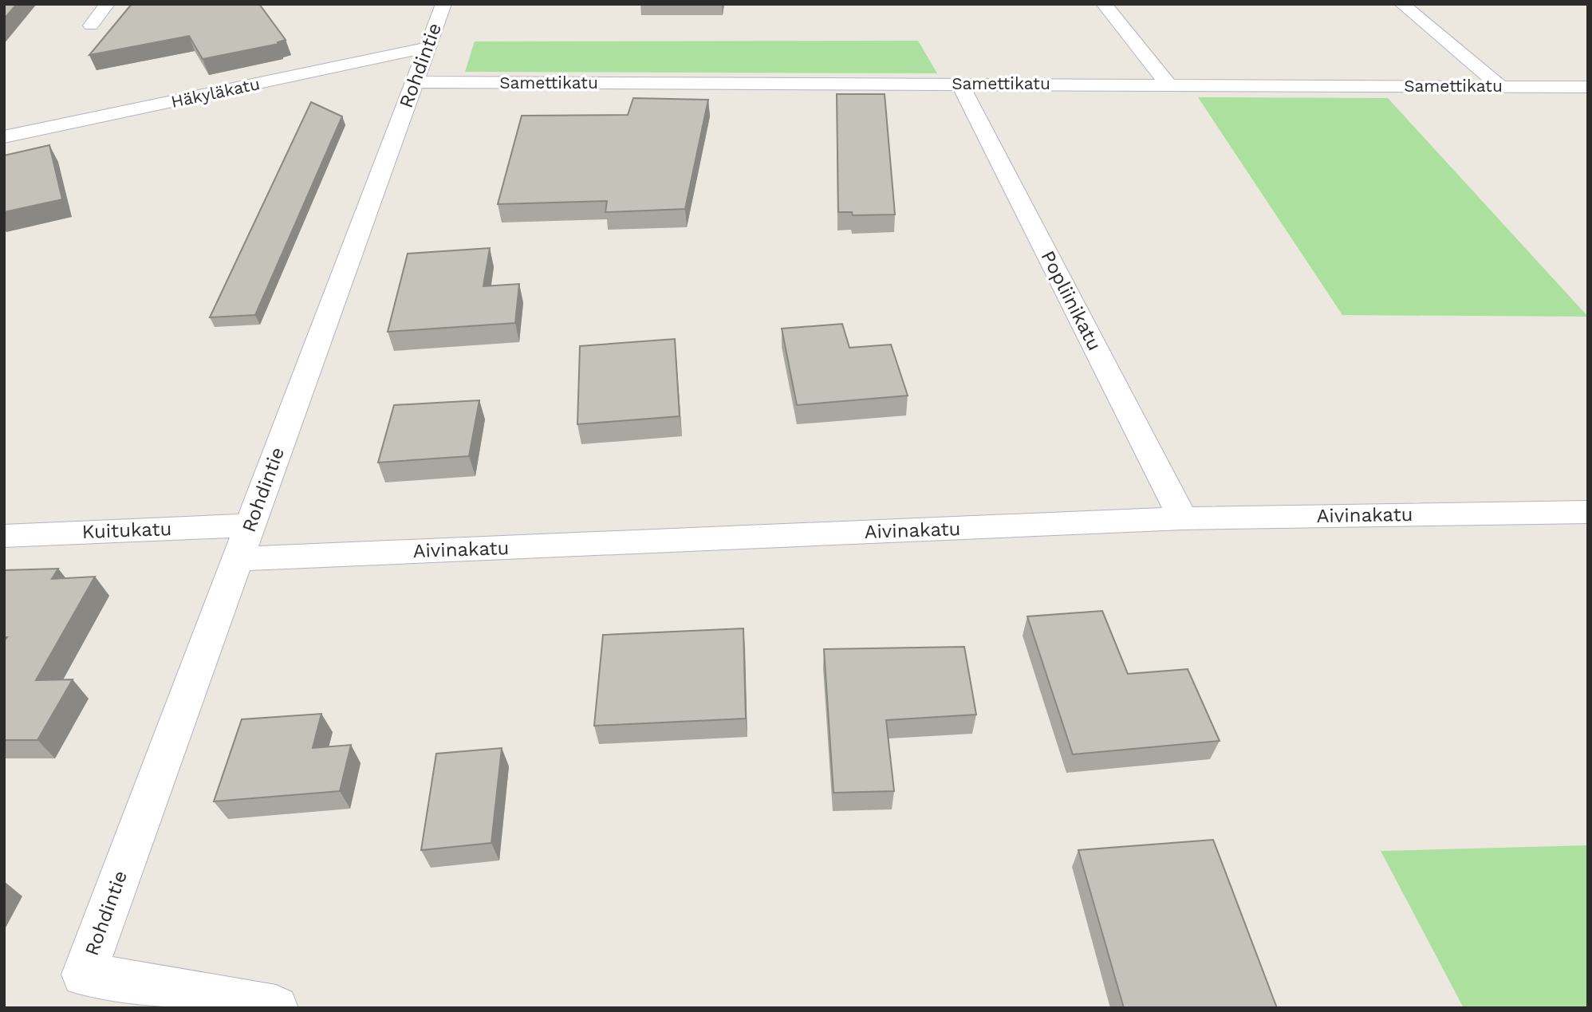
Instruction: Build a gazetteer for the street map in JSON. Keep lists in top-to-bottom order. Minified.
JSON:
{"streets":{"street":["Rohdintie","Samettikatu","Häkyläkatu","Popliinikatu","Aivinakatu","Kuitukatu"]},"crossings":[["Rohdintie","Samettikatu"],["Rohdintie","Häkyläkatu"],["Rohdintie","Aivinakatu"],["Rohdintie","Kuitukatu"],["Samettikatu","Popliinikatu"],["Popliinikatu","Aivinakatu"]]}
